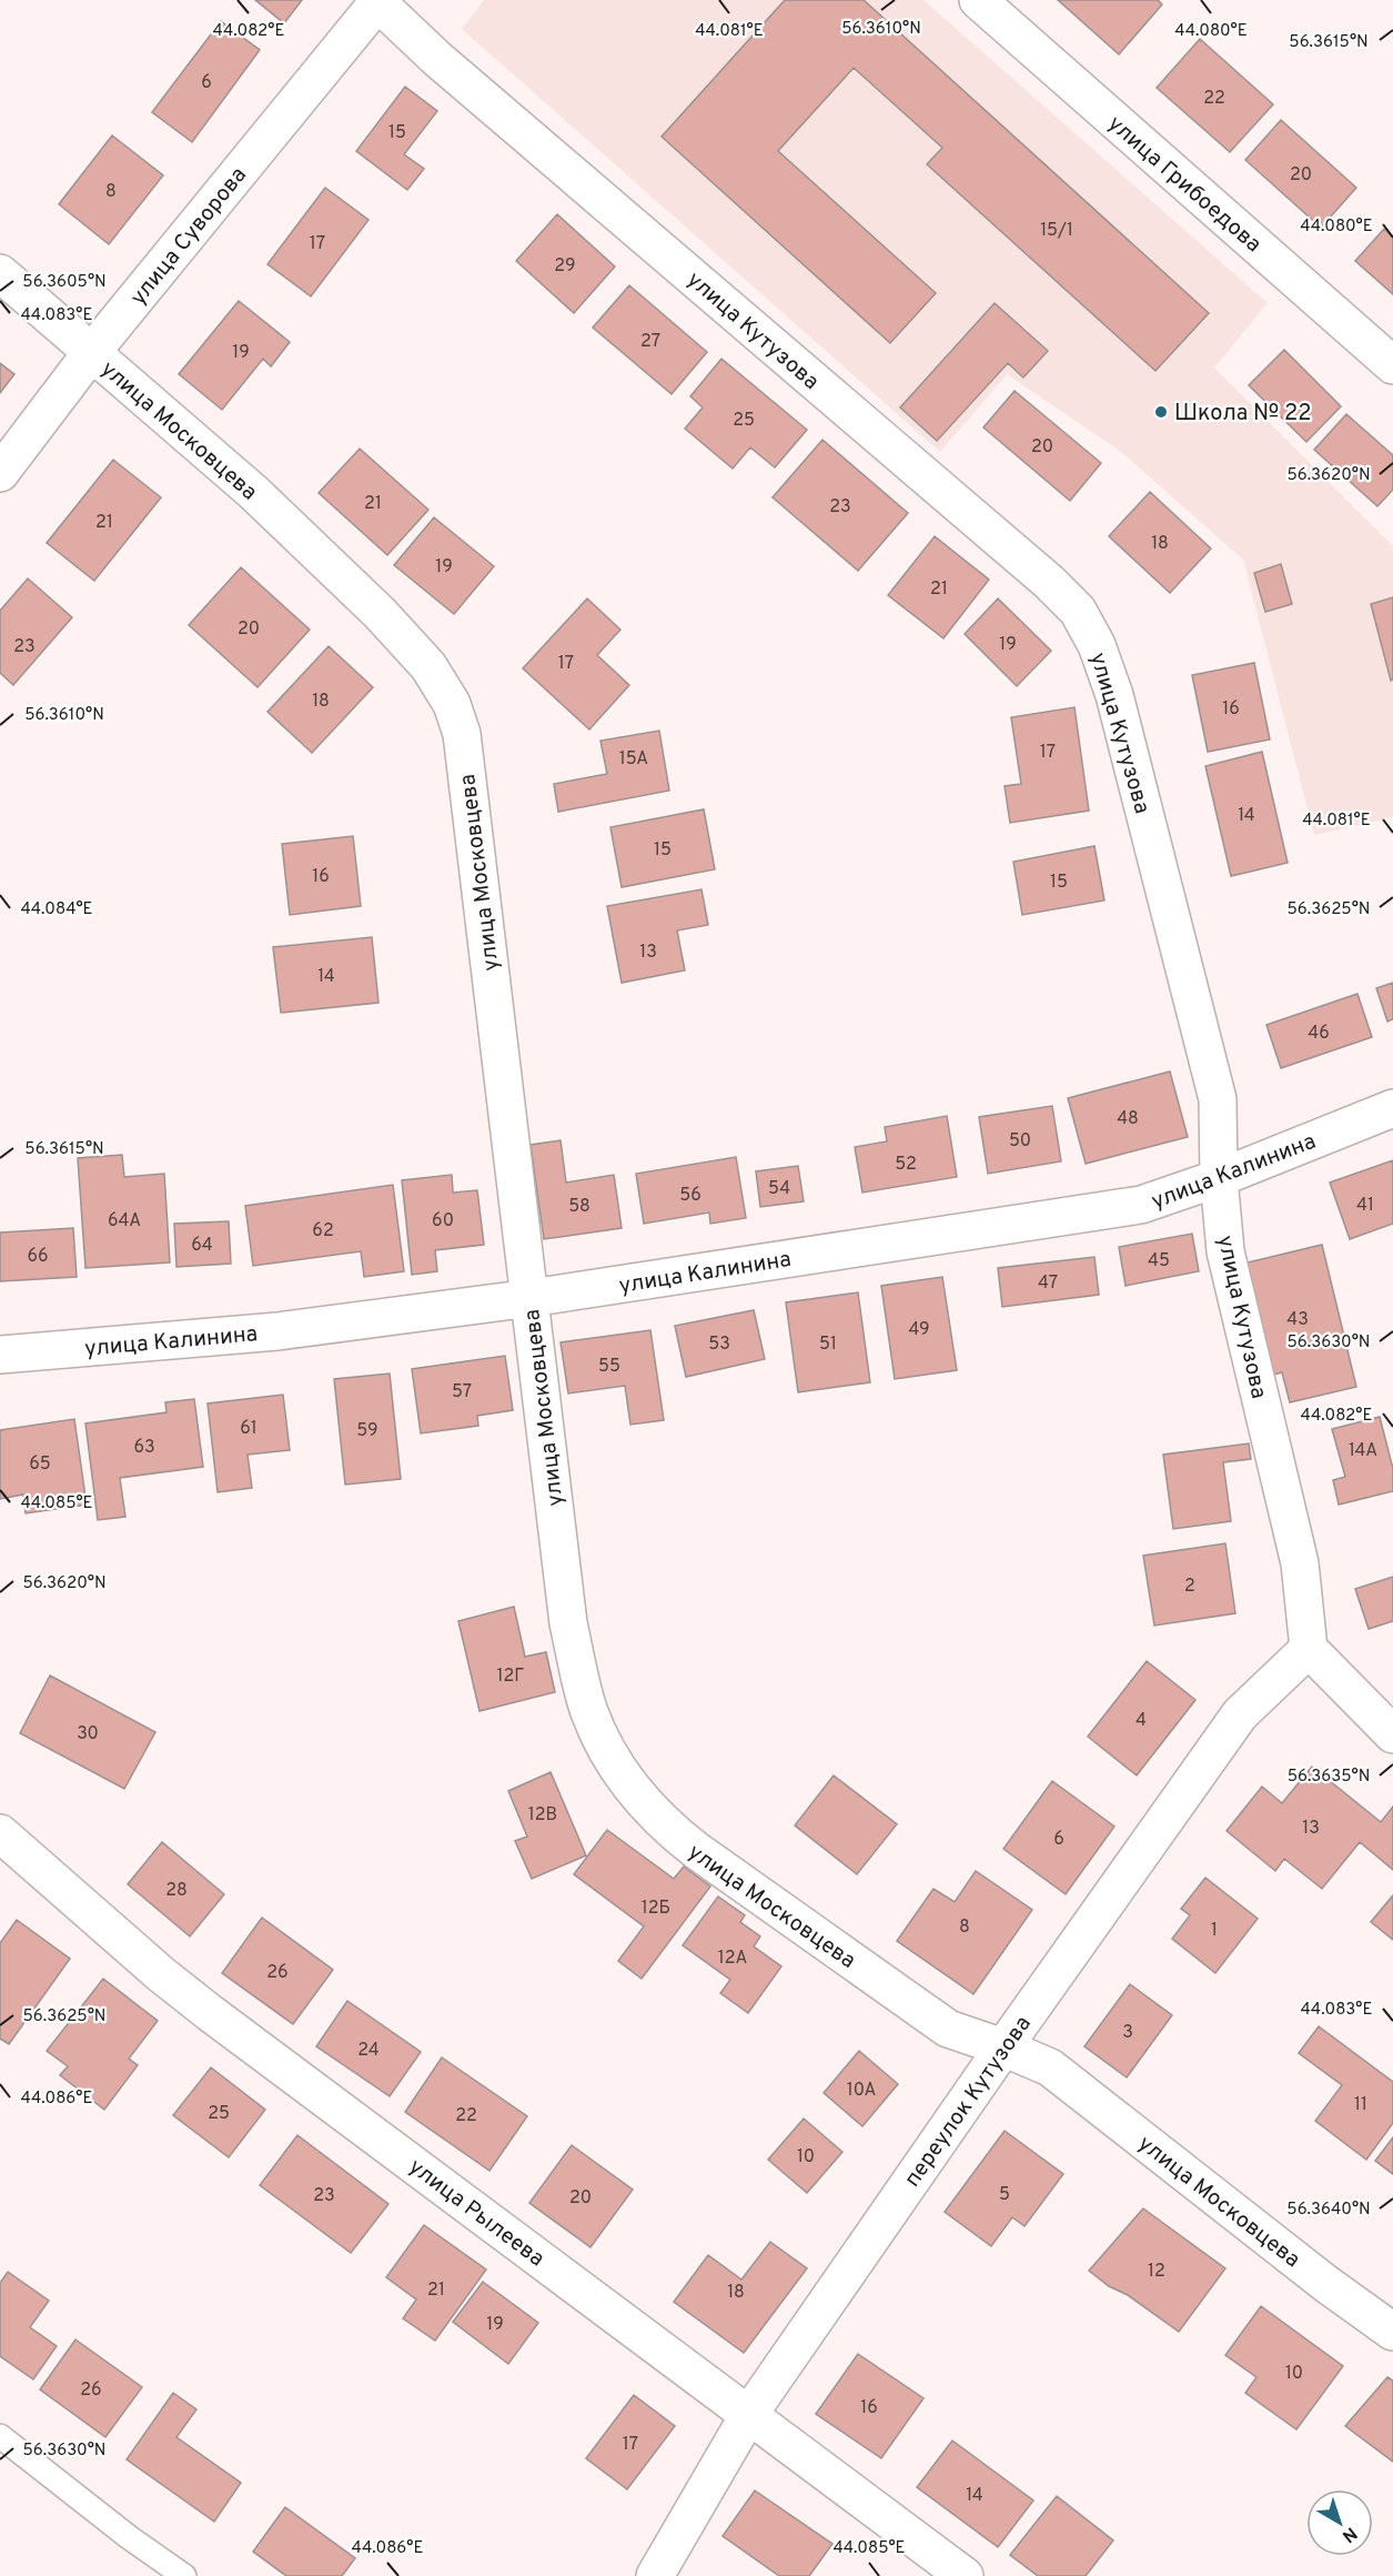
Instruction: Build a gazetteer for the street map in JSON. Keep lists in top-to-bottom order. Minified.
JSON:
{"streets":{"street":["улица Грибоедова","улица Суворова","улица Кутузова","улица Московцева","улица Калинина","переулок Кутузова","улица Рылеева"]},"crossings":[["улица Суворова","улица Кутузова"],["улица Суворова","улица Московцева"],["улица Кутузова","улица Калинина"],["улица Кутузова","переулок Кутузова"],["улица Московцева","улица Калинина"],["улица Московцева","переулок Кутузова"],["переулок Кутузова","улица Рылеева"]],"places":["Школа № 22"],"house_numbers":["6","22","15","20","8","15/1","17","29","27","19","25","20","21","23","21","18","19","21","20","19","23","17","18","16","17","15А","14","15","16","15","13","14","46","48","50","52","54","56","41","58","64А","60","62","64","66","45","47","43","49","53","51","55","57","61","59","63","14А","65","2","12Г","4","30","12В","13","6","28","12Б","8","1","12А","26","3","24","10А","11","25","22","10","5","23","20","12","21","18","19","10","26","16","17","14"],"north":"bottom right","coordinates":["56.3610°N","44.082°E","44.081°E","44.080°E","56.3615°N","56.3605°N","44.083°E","56.3620°N","56.3625°N","44.084°E","56.3630°N","44.085°E","56.3635°N","44.086°E","56.3640°N"]}
